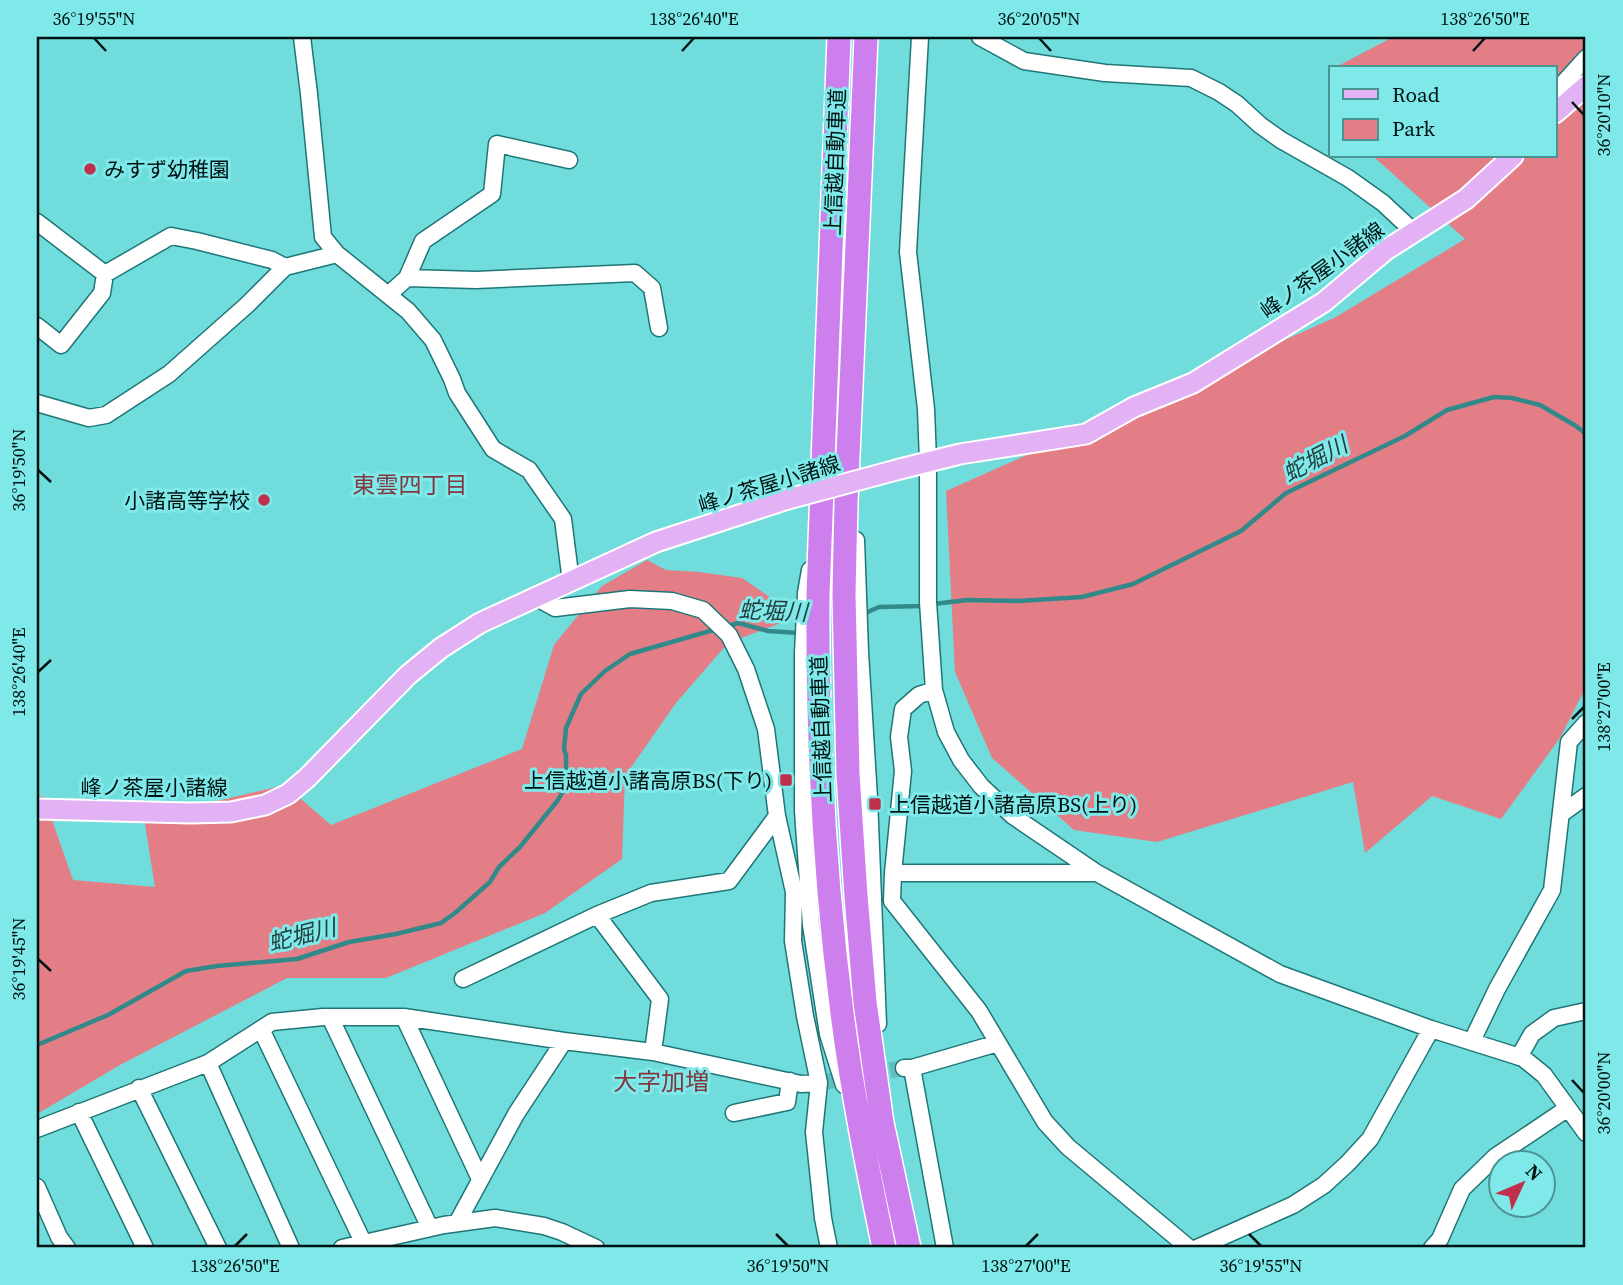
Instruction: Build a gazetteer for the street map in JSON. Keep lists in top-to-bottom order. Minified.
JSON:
{"streets":{"highway":["上信越自動車道"],"main road":["峰ノ茶屋小諸線"]},"districts":["東雲四丁目","大字加増"],"water":["蛇堀川"],"places":{"other":["みすず幼稚園","小諸高等学校"],"transit":["上信越道小諸高原BS(下り)","上信越道小諸高原BS(上り)"]},"legend":["Road","Park"],"north":"top right","coordinates":["36°19'55\"N","138°26'40\"E","36°20'05\"N","138°26'50\"E","36°20'10\"N","36°19'50\"N","138°27'00\"E","36°19'45\"N","36°20'00\"N"]}
